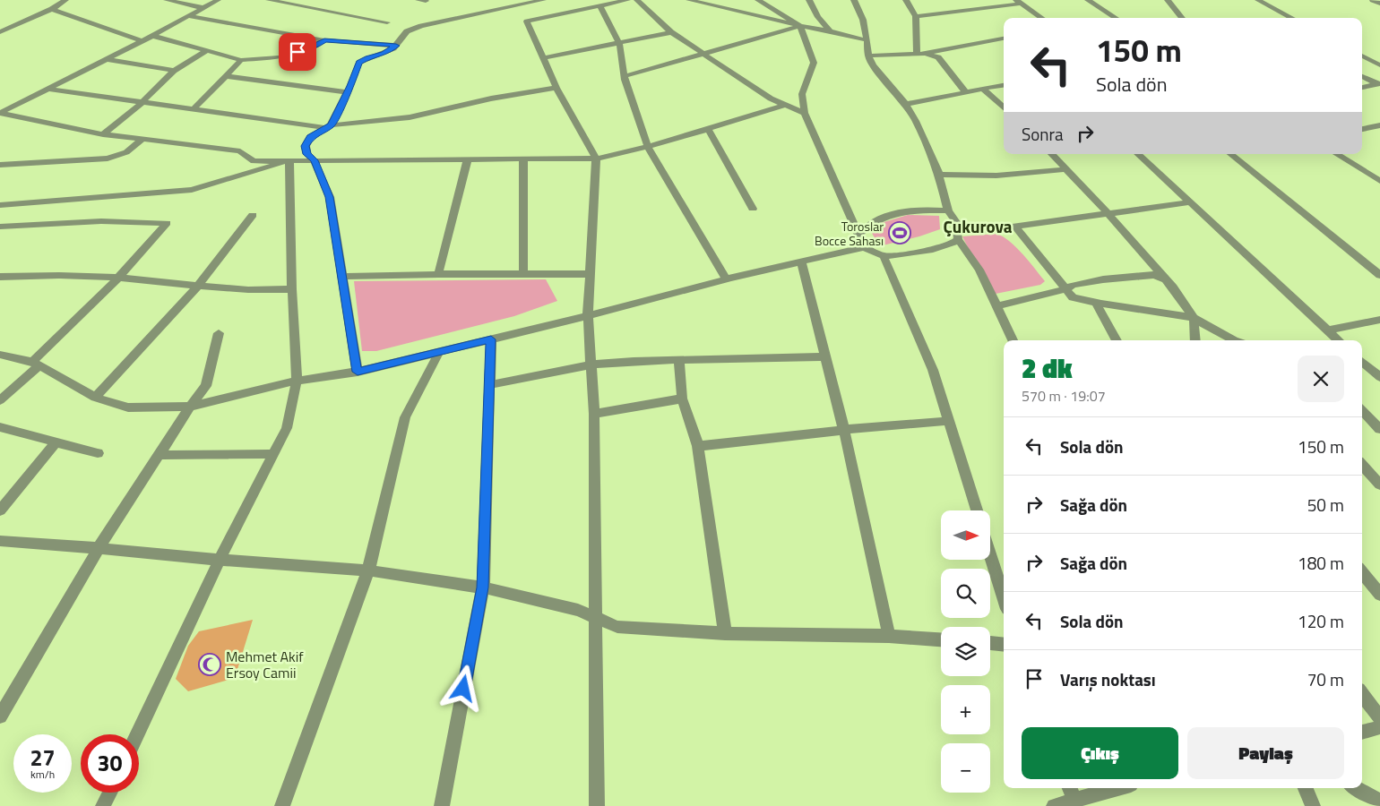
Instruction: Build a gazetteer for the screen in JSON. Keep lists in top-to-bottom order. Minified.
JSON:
{"districts":["Çukurova"],"places":{"sports":["Toroslar Bocce Sahası"],"mosque":["Mehmet Akif Ersoy Camii"]},"north":"right","page":{"turn":["150 m","Sola dön"],"then":"Sonra","heading":["2 dk","570 m · 19:07"],"list":[{"name":"Sola dön","value":"150 m"},{"name":"Sağa dön","value":"50 m"},{"name":"Sağa dön","value":"180 m"},{"name":"Sola dön","value":"120 m"},{"name":"Varış noktası","value":"70 m"}],"map_buttons":["+","−"],"buttons":["Çıkış","Paylaş"],"speed":"27 km/h","limit":"30"}}
